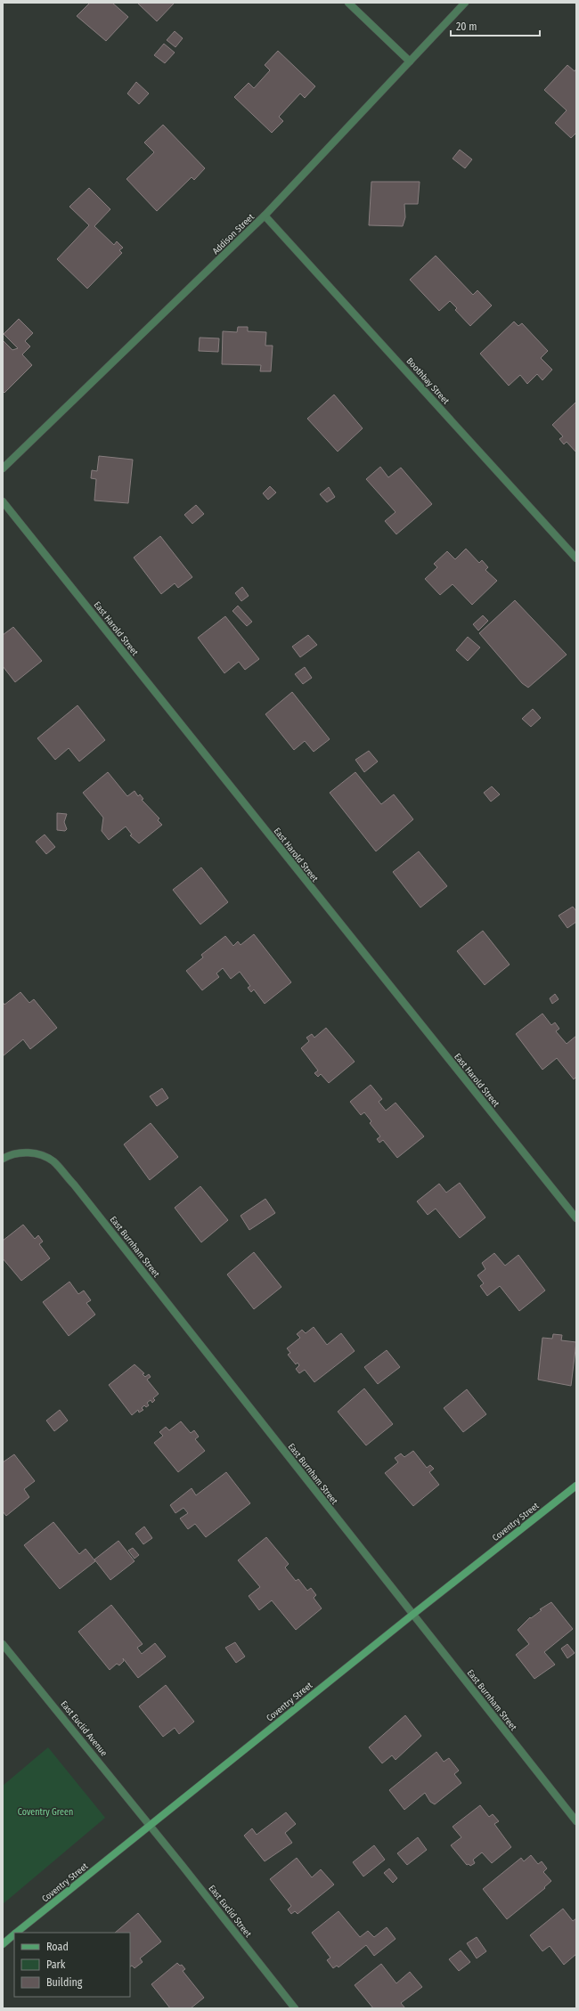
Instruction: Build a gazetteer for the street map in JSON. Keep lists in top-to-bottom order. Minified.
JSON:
{"streets":{"street":["Addison Street","Boothbay Street","East Harold Street","East Burnham Street","Coventry Street","East Euclid Avenue","East Euclid Street"]},"crossings":[["Addison Street","Boothbay Street"],["East Burnham Street","Coventry Street"],["Coventry Street","East Euclid Avenue"],["Coventry Street","East Euclid Street"],["East Euclid Avenue","East Euclid Street"]],"parks":["Coventry Green"],"legend":["Road","Park","Building"],"scale_bar":"20 m"}
